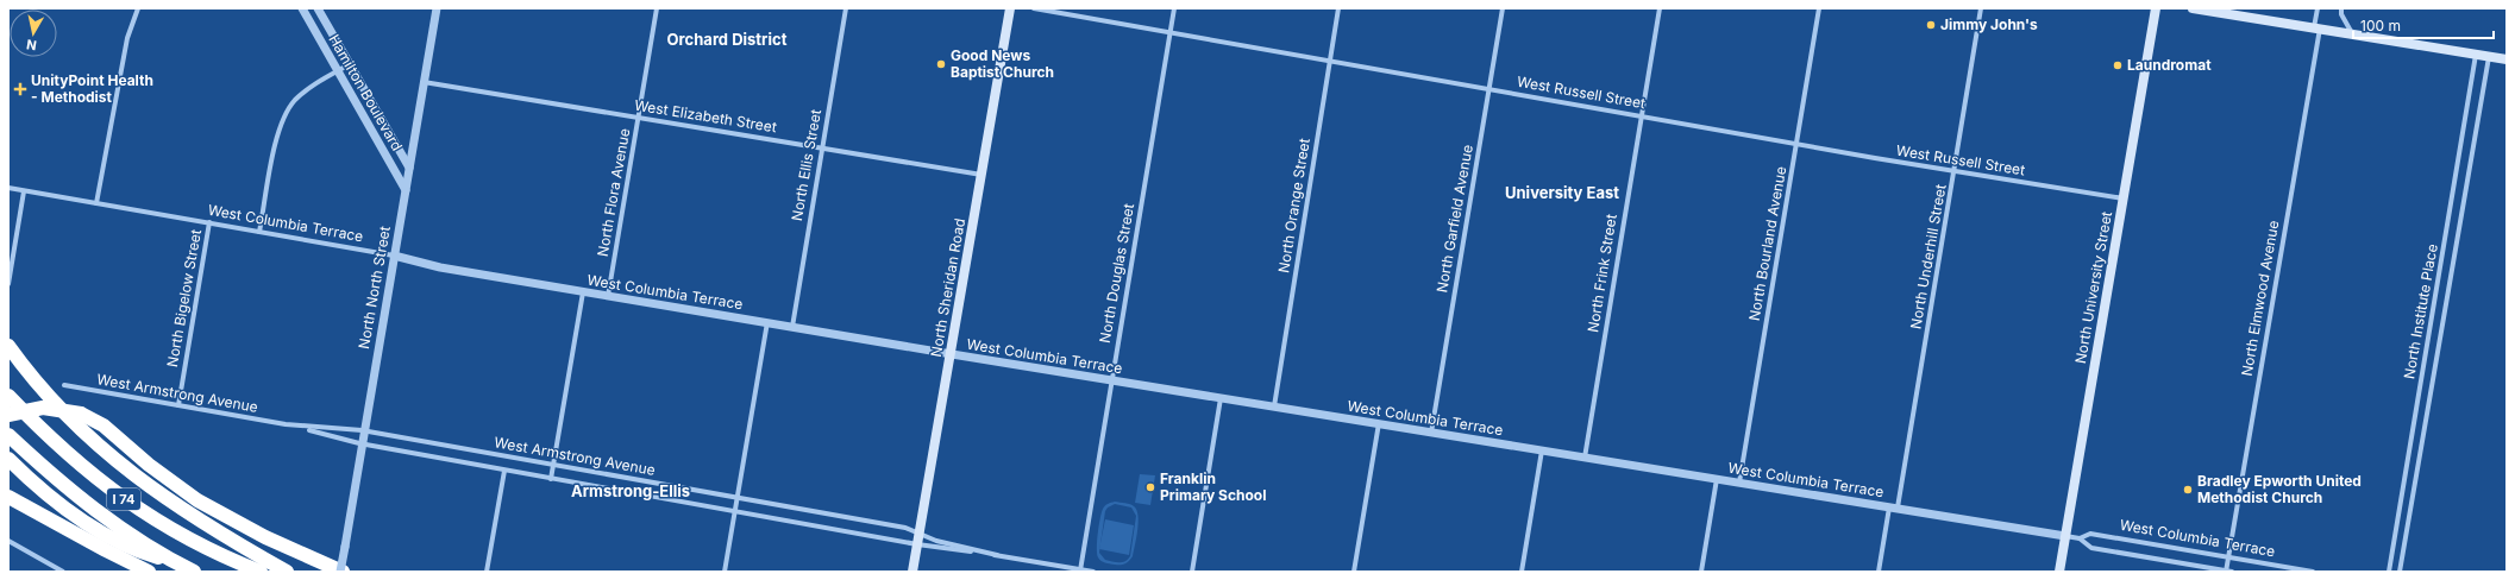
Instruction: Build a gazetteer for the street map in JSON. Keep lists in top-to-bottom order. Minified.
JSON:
{"streets":{"highway":["I 74"],"main road":["North Sheridan Road","North University Street"],"street":["Hamilton Boulevard","West Russell Street","West Elizabeth Street","North Ellis Street","North Flora Avenue","North Orange Street","North Garfield Avenue","West Columbia Terrace","North Bourland Avenue","North Underhill Street","North Douglas Street","North Frink Street","North North Street","North Bigelow Street","North Elmwood Avenue","North Institute Place","West Armstrong Avenue"]},"crossings":[["Hamilton Boulevard","North North Street"],["West Russell Street","North Orange Street"],["West Russell Street","North Garfield Avenue"],["West Russell Street","North Bourland Avenue"],["West Russell Street","North Underhill Street"],["West Russell Street","North Douglas Street"],["West Russell Street","North Frink Street"],["West Russell Street","North University Street"],["West Elizabeth Street","North Ellis Street"],["West Elizabeth Street","North Flora Avenue"],["West Elizabeth Street","North North Street"],["West Elizabeth Street","North Sheridan Road"],["North Ellis Street","West Columbia Terrace"],["North Flora Avenue","West Columbia Terrace"],["North Orange Street","West Columbia Terrace"],["North Garfield Avenue","West Columbia Terrace"],["West Columbia Terrace","North Bourland Avenue"],["West Columbia Terrace","North Underhill Street"],["West Columbia Terrace","North Douglas Street"],["West Columbia Terrace","North Frink Street"],["West Columbia Terrace","North North Street"],["West Columbia Terrace","North Sheridan Road"],["West Columbia Terrace","North University Street"],["West Columbia Terrace","North Bigelow Street"],["West Columbia Terrace","North Elmwood Avenue"],["North Douglas Street","West Armstrong Avenue"],["North North Street","West Armstrong Avenue"],["North Sheridan Road","West Armstrong Avenue"],["North Bigelow Street","West Armstrong Avenue"]],"districts":["Orchard District","University East","Armstrong-Ellis"],"places":{"other":["Jimmy John's","Good News Baptist Church","Laundromat","Franklin Primary School","Bradley Epworth United Methodist Church"],"health":["UnityPoint Health - Methodist"]},"scale_bar":"100 m","north":"bottom"}
